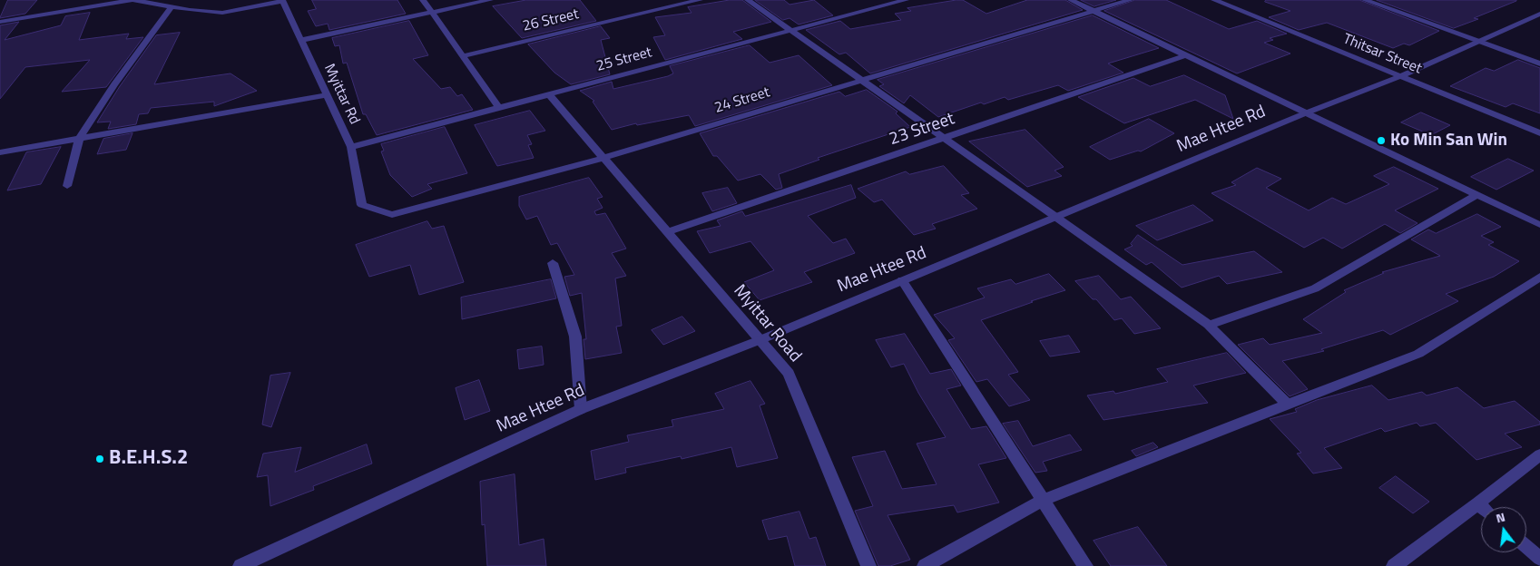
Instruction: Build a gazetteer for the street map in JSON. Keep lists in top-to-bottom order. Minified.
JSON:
{"streets":{"street":["26 Street","Thitsar Street","25 Street","Myittar Rd","24 Street","23 Street","Mae Htee Rd","Myittar Road"]},"crossings":[["Thitsar Street","Mae Htee Rd"],["25 Street","Myittar Rd"],["25 Street","Myittar Road"],["Myittar Rd","24 Street"],["24 Street","Myittar Road"],["23 Street","Myittar Road"],["Mae Htee Rd","Myittar Road"]],"places":["Ko Min San Win","B.E.H.S.2"],"north":"top"}
